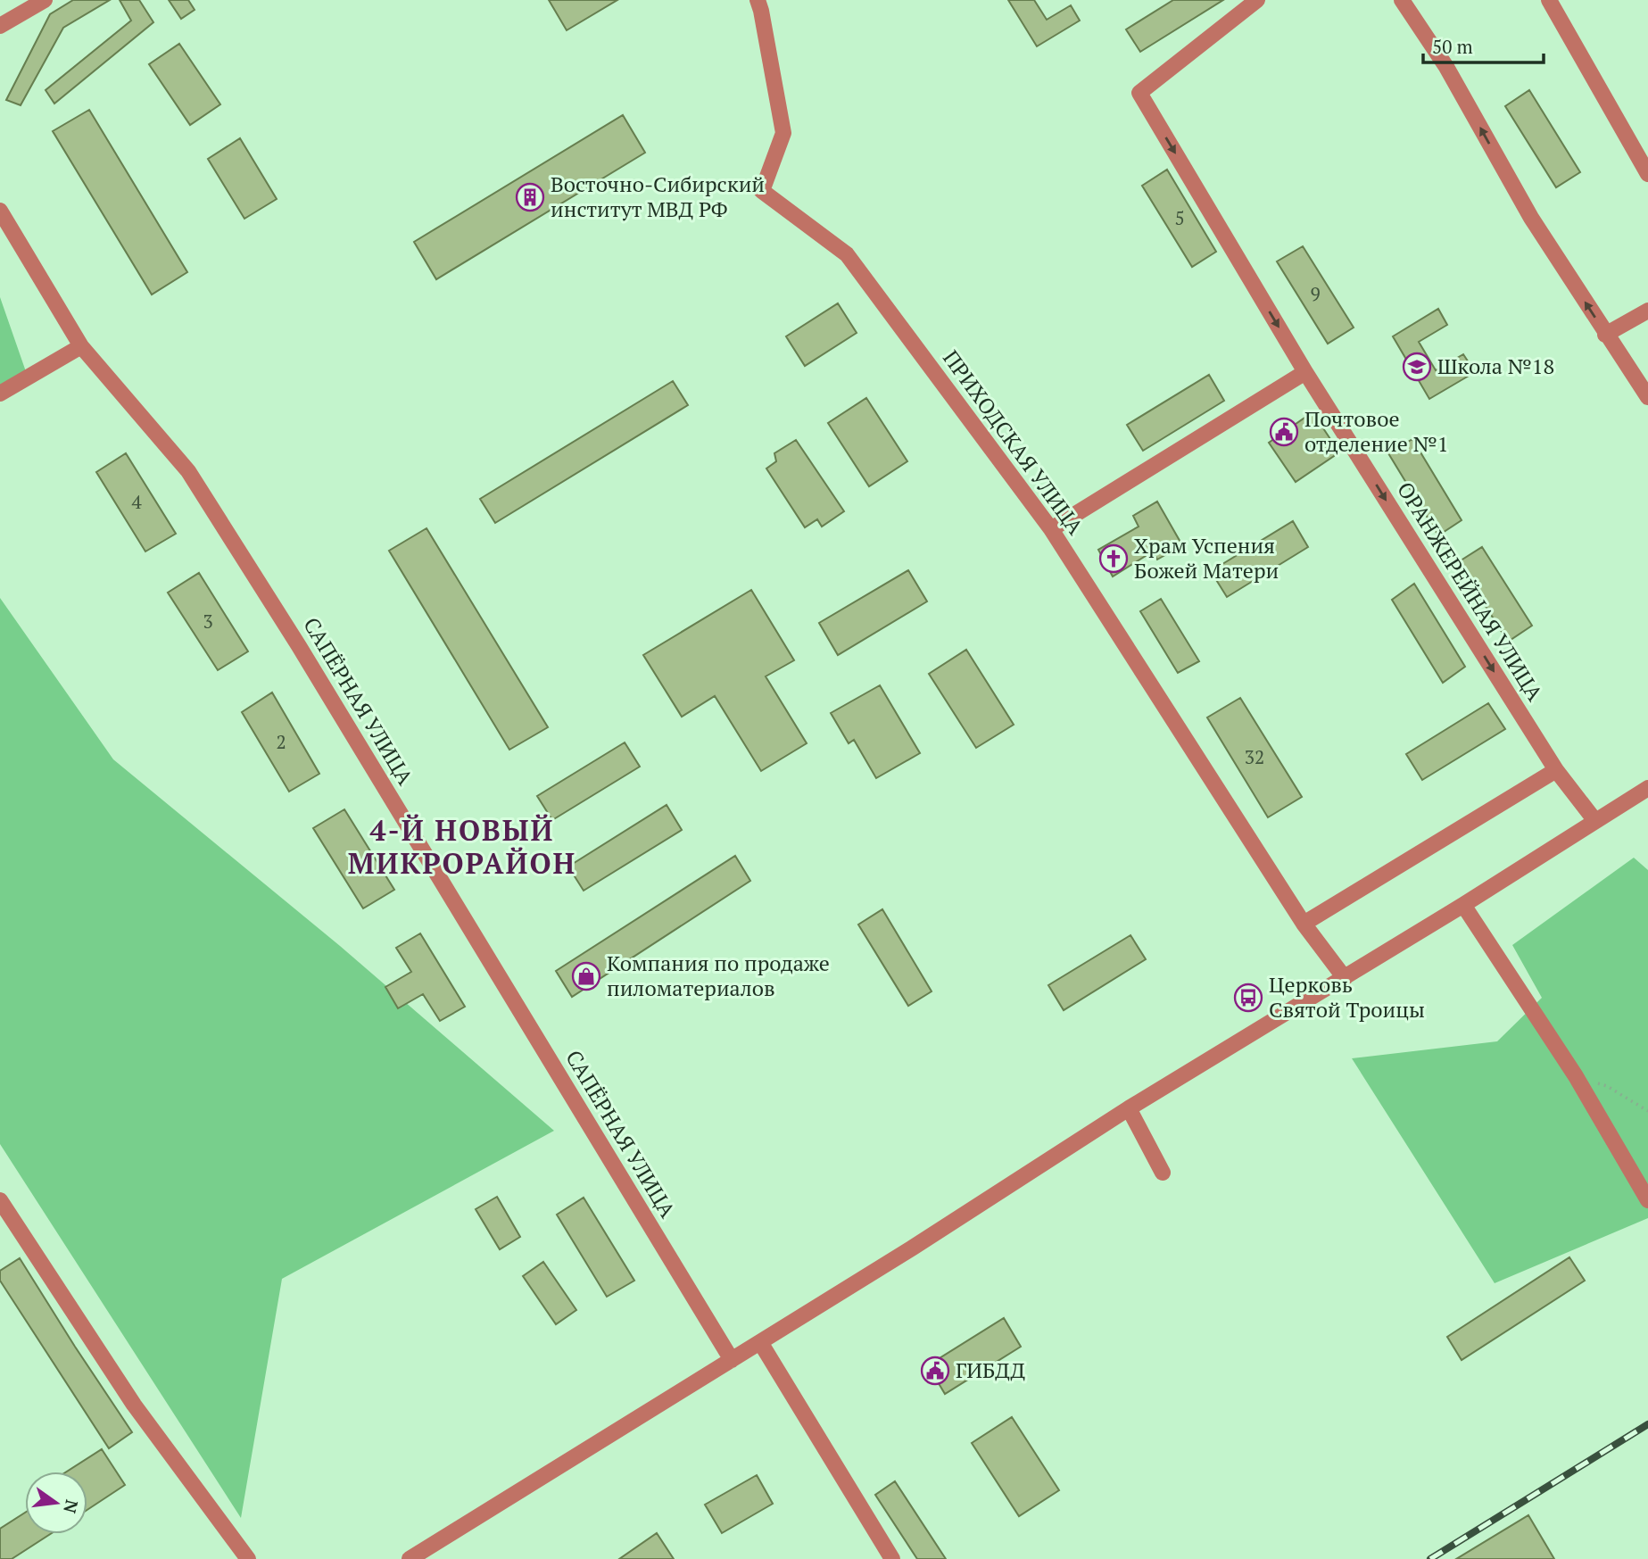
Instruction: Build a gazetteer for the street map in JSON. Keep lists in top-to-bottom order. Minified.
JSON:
{"streets":{"street":["ПРИХОДСКАЯ УЛИЦА","ОРАНЖЕРЕЙНАЯ УЛИЦА","САПЁРНАЯ УЛИЦА"]},"one_way":["ОРАНЖЕРЕЙНАЯ УЛИЦА"],"districts":["4-Й НОВЫЙ МИКРОРАЙОН"],"places":{"building":["Восточно-Сибирский институт МВД РФ"],"school or university":["Школа №18"],"public building":["Почтовое отделение №1","ГИБДД"],"church":["Храм Успения Божей Матери"],"shop":["Компания по продаже пиломатериалов"],"bus stop":["Церковь Святой Троицы"]},"house_numbers":["5","9","4","3","2","32"],"scale_bar":"50 m","north":"right"}
